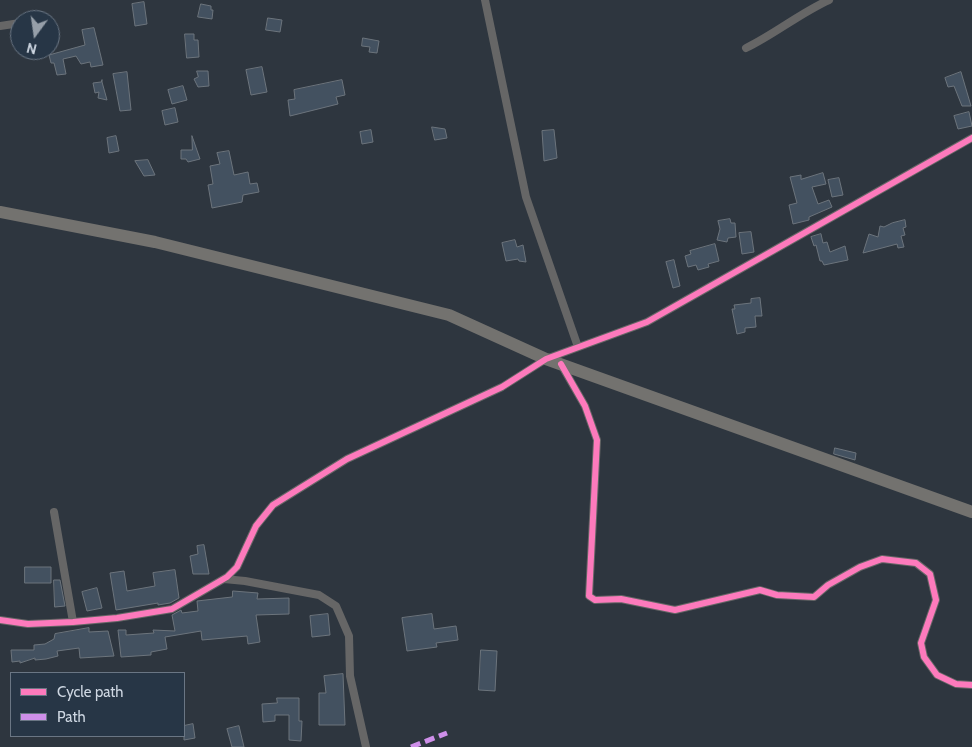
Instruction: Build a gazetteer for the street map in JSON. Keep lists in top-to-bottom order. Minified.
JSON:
{"legend":["Cycle path","Path"],"north":"bottom"}
